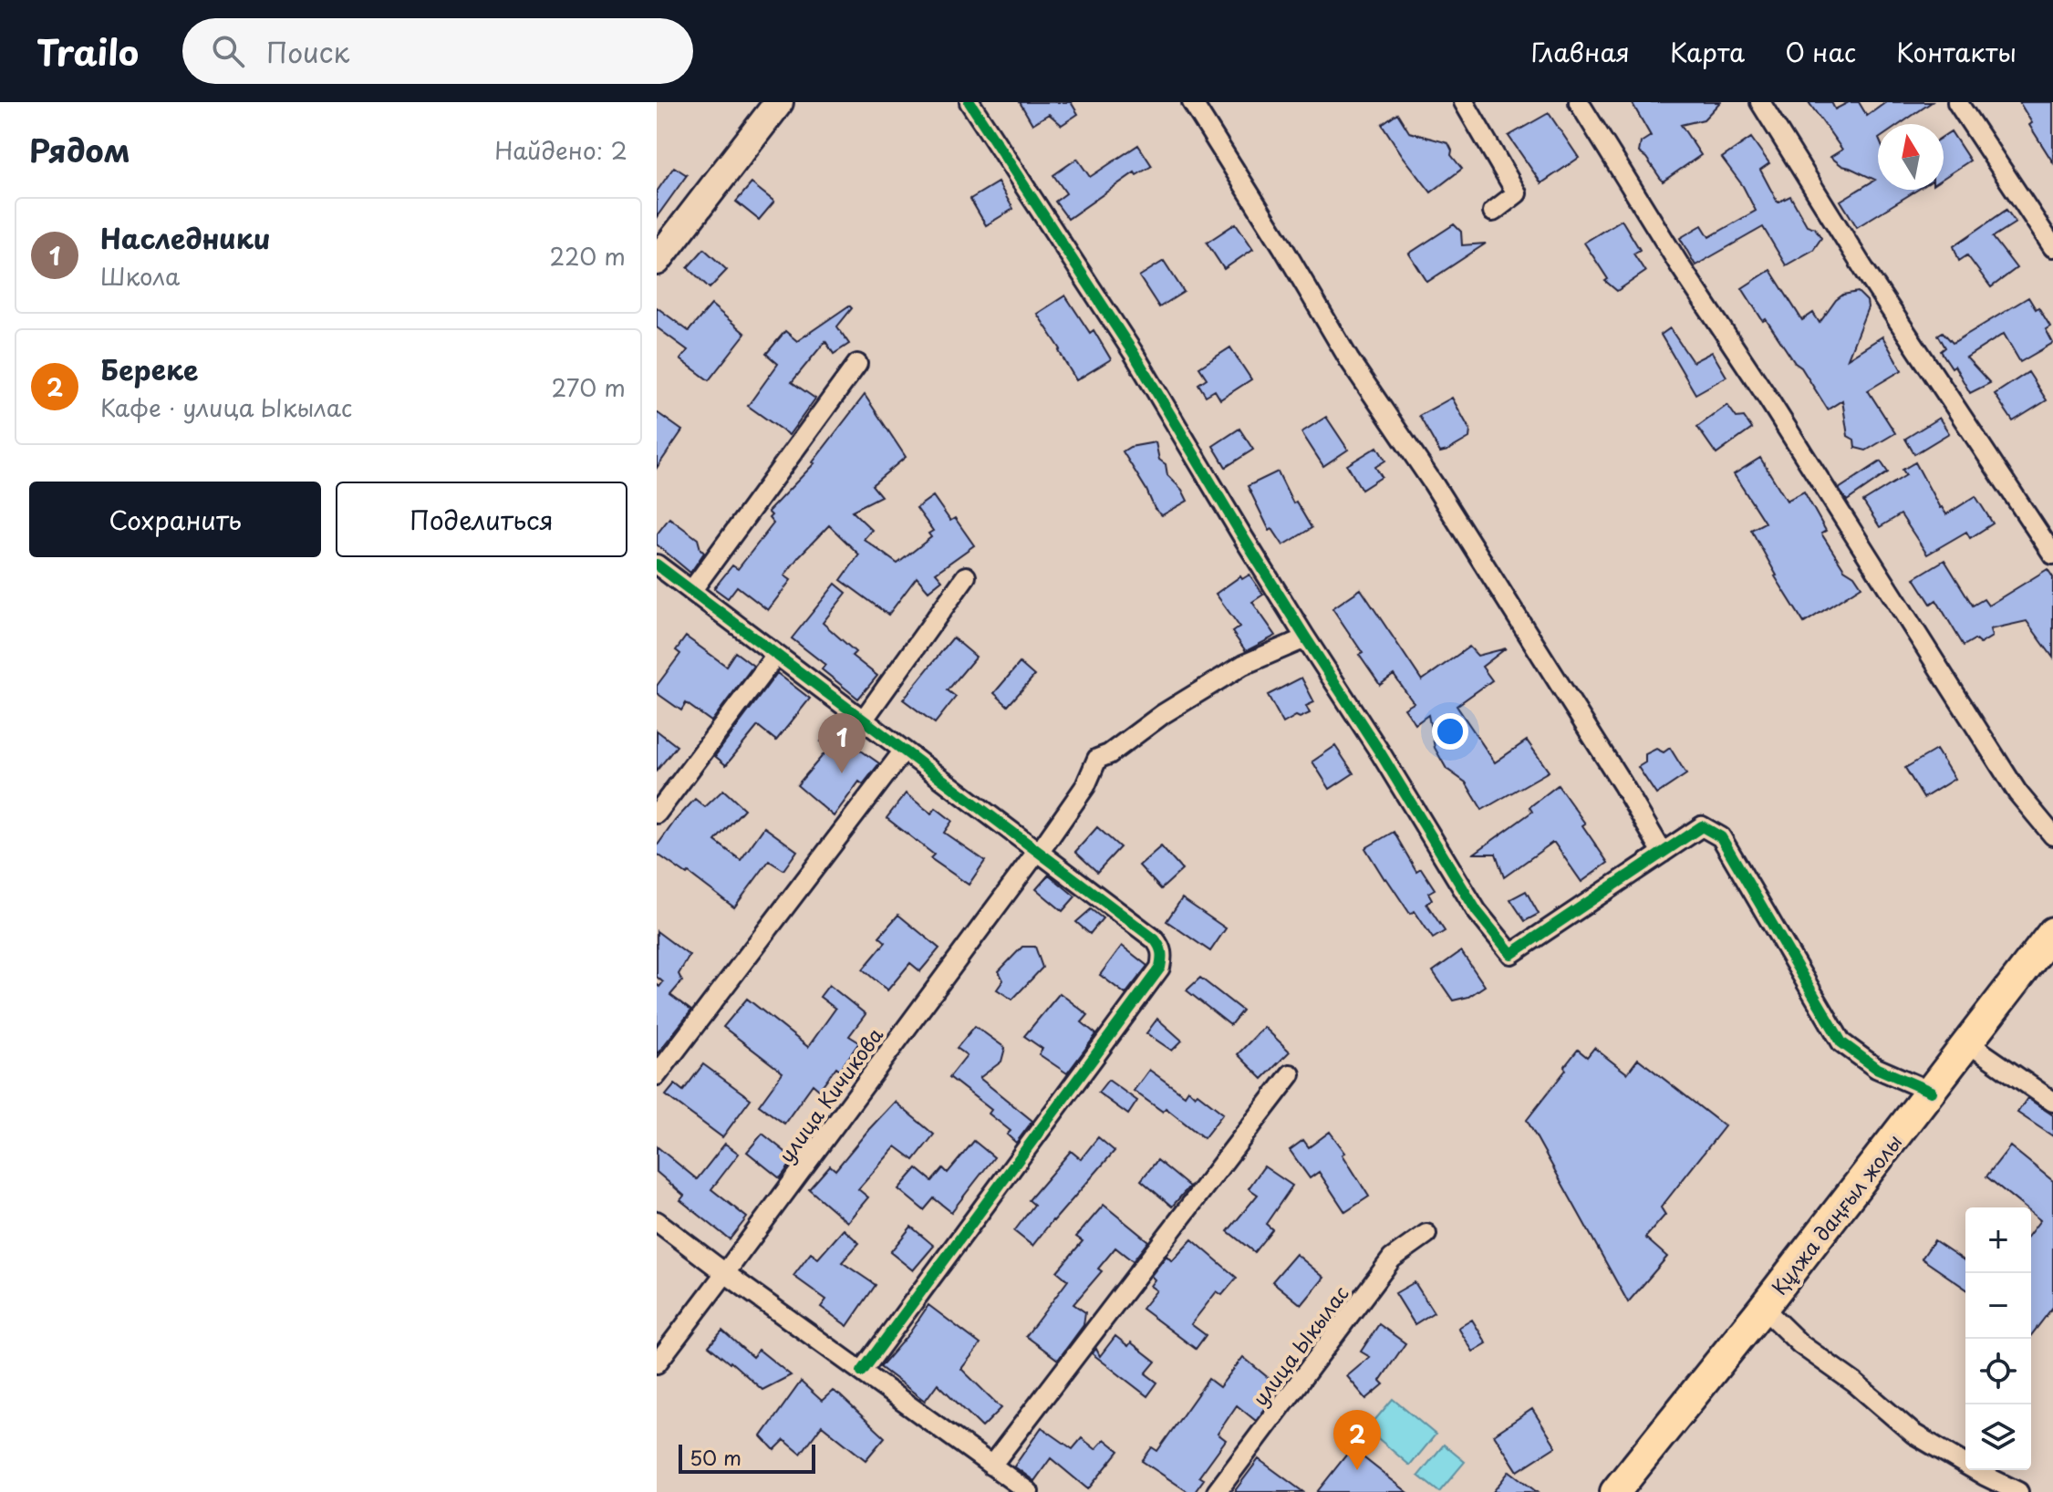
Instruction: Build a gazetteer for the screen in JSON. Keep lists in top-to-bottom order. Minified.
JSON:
{"streets":{"main road":["Құлжа даңғыл жолы"],"street":["улица Кичикова","улица Ыкылас"]},"scale_bar":"50 m","north":"top","page":{"header":"Trailo","search":"Поиск","nav":["Главная","Карта","О нас","Контакты"],"heading":["Рядом","Найдено: 2"],"list":[{"mark":"1","name":"Наследники","note":"Школа","value":"220 m"},{"mark":"2","name":"Береке","note":"Кафе · улица Ыкылас","value":"270 m"}],"buttons":["Сохранить","Поделиться"],"pins":["1","2"],"map_buttons":["+","−"],"scale":"50 m"}}
